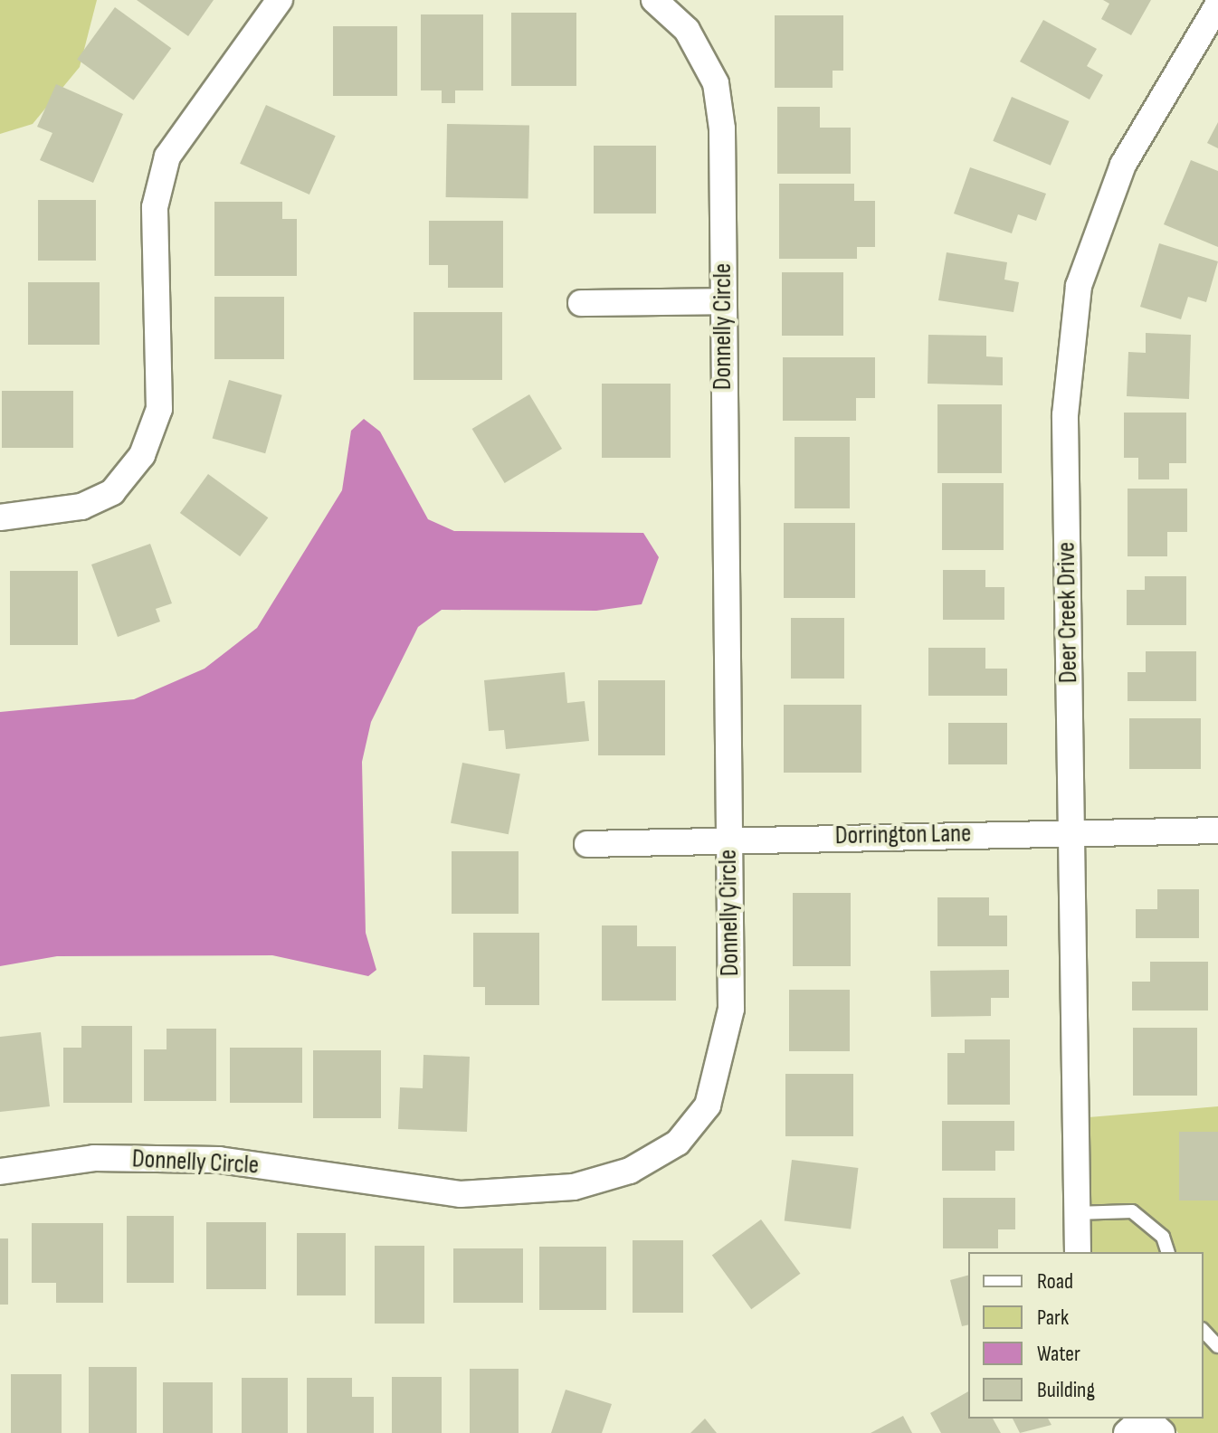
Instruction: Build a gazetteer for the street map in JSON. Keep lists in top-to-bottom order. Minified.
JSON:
{"streets":{"street":["Donnelly Circle","Deer Creek Drive","Dorrington Lane"]},"crossings":[["Donnelly Circle","Dorrington Lane"],["Deer Creek Drive","Dorrington Lane"]],"legend":["Road","Park","Water","Building"]}
